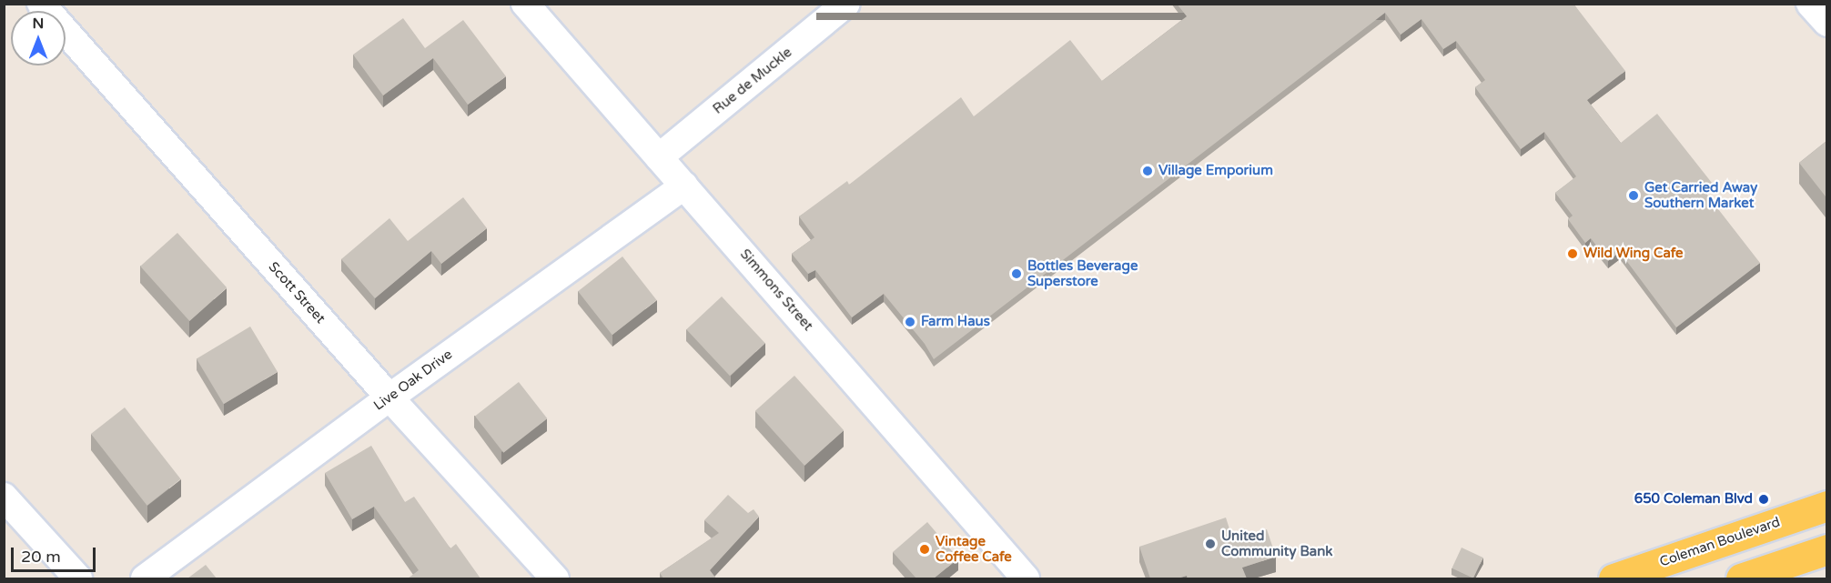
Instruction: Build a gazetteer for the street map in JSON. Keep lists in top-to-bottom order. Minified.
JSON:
{"streets":{"main road":["Coleman Boulevard"],"street":["Rue de Muckle","Simmons Street","Scott Street","Live Oak Drive"]},"crossings":[["Rue de Muckle","Simmons Street"],["Simmons Street","Live Oak Drive"],["Scott Street","Live Oak Drive"]],"places":["Village Emporium","Get Carried Away Southern Market","Wild Wing Cafe","Bottles Beverage Superstore","Farm Haus","650 Coleman Blvd","United Community Bank","Vintage Coffee Cafe"],"scale_bar":"20 m","north":"top"}
